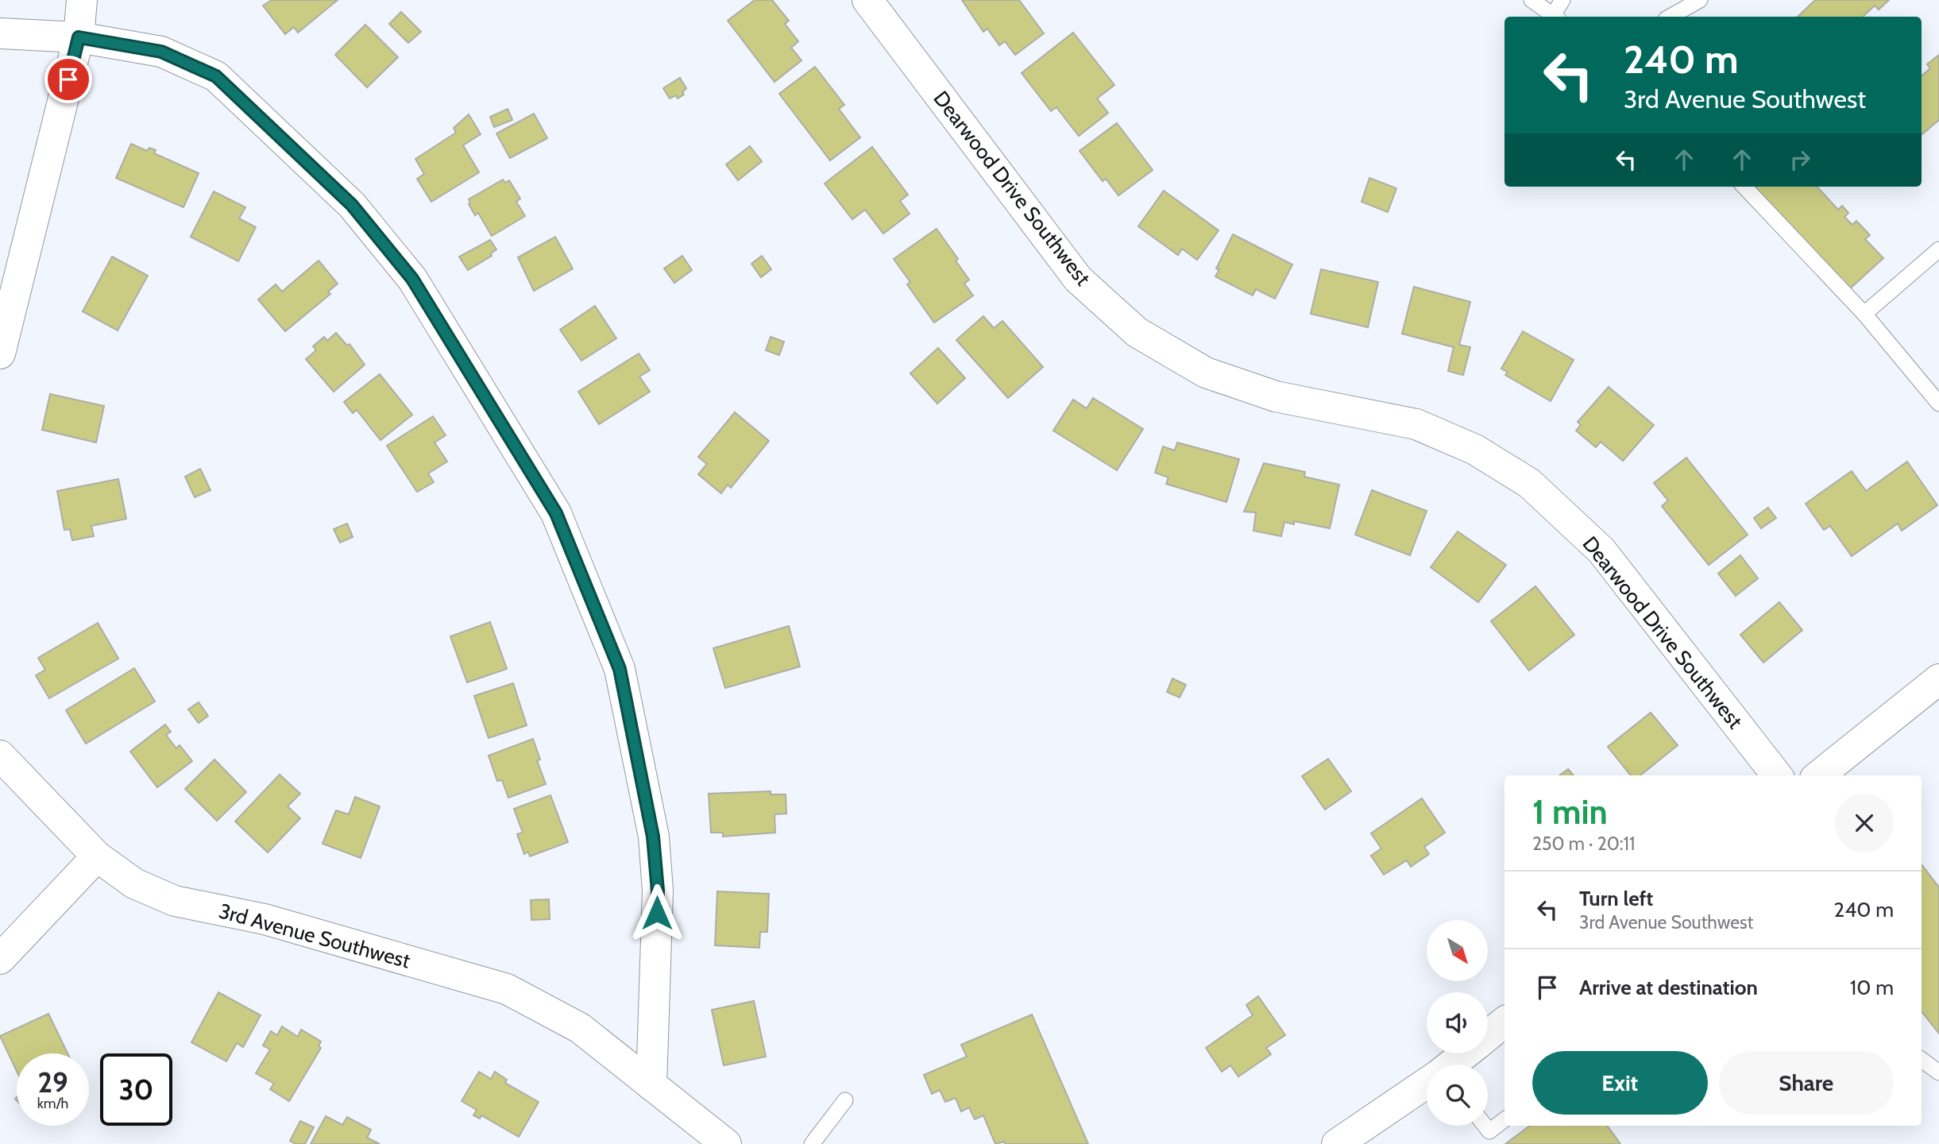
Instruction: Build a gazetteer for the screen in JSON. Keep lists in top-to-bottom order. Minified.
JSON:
{"streets":{"street":["Dearwood Drive Southwest","3rd Avenue Southwest"]},"north":"bottom right","page":{"turn":["240 m","3rd Avenue Southwest"],"heading":["1 min","250 m · 20:11"],"list":[{"name":"Turn left","note":"3rd Avenue Southwest","value":"240 m"},{"name":"Arrive at destination","value":"10 m"}],"buttons":["Exit","Share"],"speed":"29 km/h","limit":"30"}}
